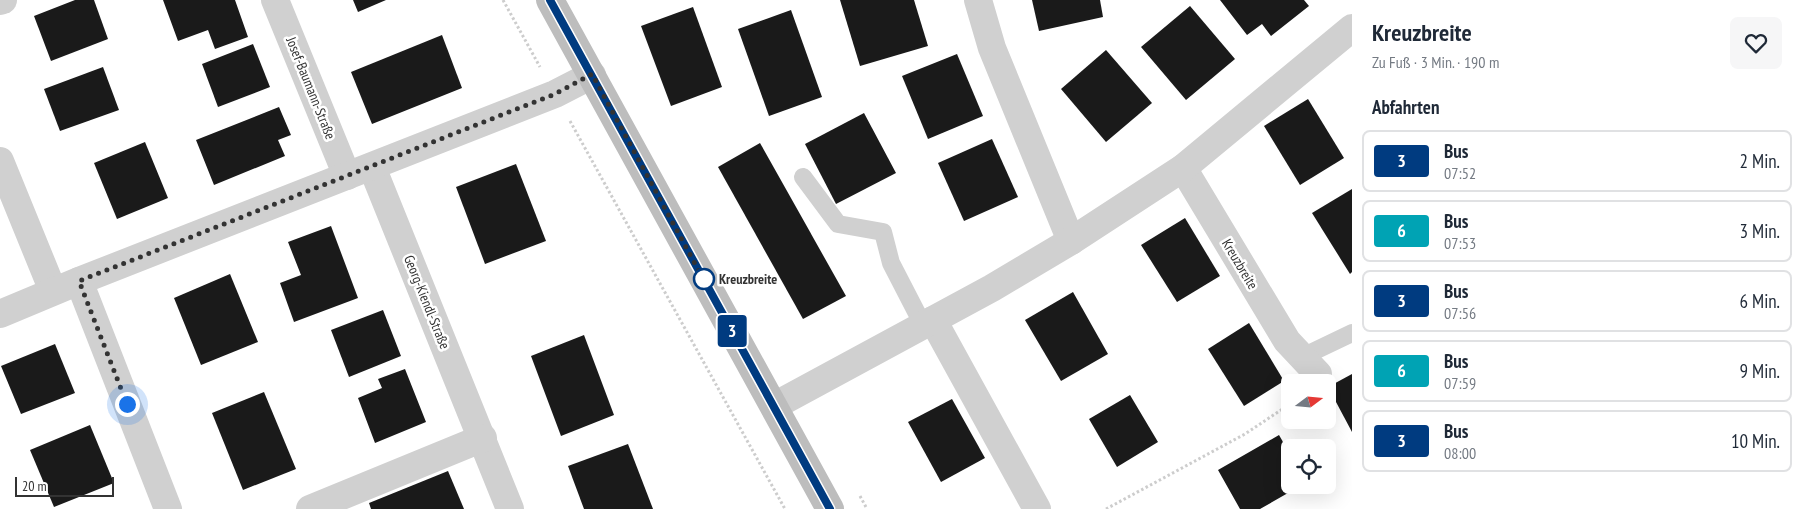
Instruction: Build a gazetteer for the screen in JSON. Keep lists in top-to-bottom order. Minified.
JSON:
{"streets":{"street":["Josef-Baumann-Straße","Kreuzbreite","Georg-Kiendl-Straße"]},"places":["Kreuzbreite"],"lines":["bus line 3"],"scale_bar":"20 m","north":"right","page":{"on_map":"3","heading":[["Kreuzbreite","Zu Fuß · 3 Min. · 190 m"],"Abfahrten"],"list":[{"mark":"3","name":"Bus","note":"07:52","value":"2 Min."},{"mark":"6","name":"Bus","note":"07:53","value":"3 Min."},{"mark":"3","name":"Bus","note":"07:56","value":"6 Min."},{"mark":"6","name":"Bus","note":"07:59","value":"9 Min."},{"mark":"3","name":"Bus","note":"08:00","value":"10 Min."}],"scale":"20 m"}}
